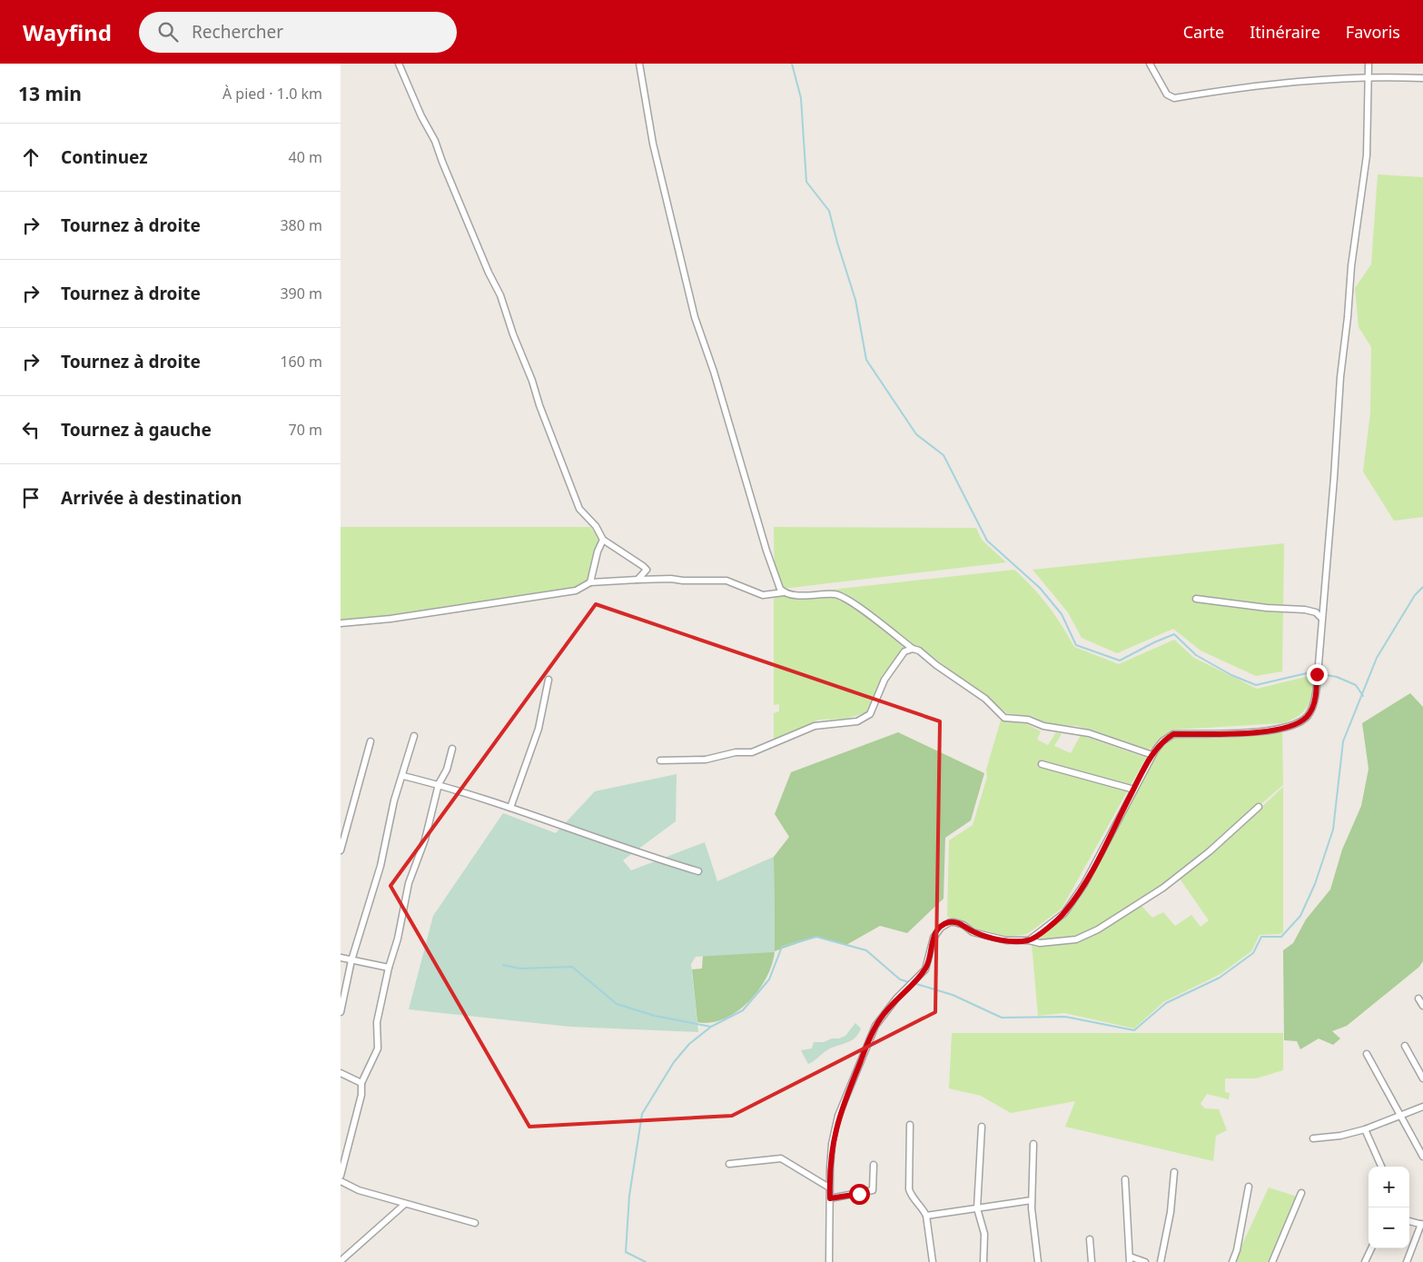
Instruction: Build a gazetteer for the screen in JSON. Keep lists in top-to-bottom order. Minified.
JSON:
{"page":{"header":"Wayfind","search":"Rechercher","nav":["Carte","Itinéraire","Favoris"],"heading":["13 min","À pied · 1.0 km"],"list":[["Continuez","40 m"],["Tournez à droite","380 m"],["Tournez à droite","390 m"],["Tournez à droite","160 m"],["Tournez à gauche","70 m"],"Arrivée à destination"],"map_buttons":["+","−"]}}
